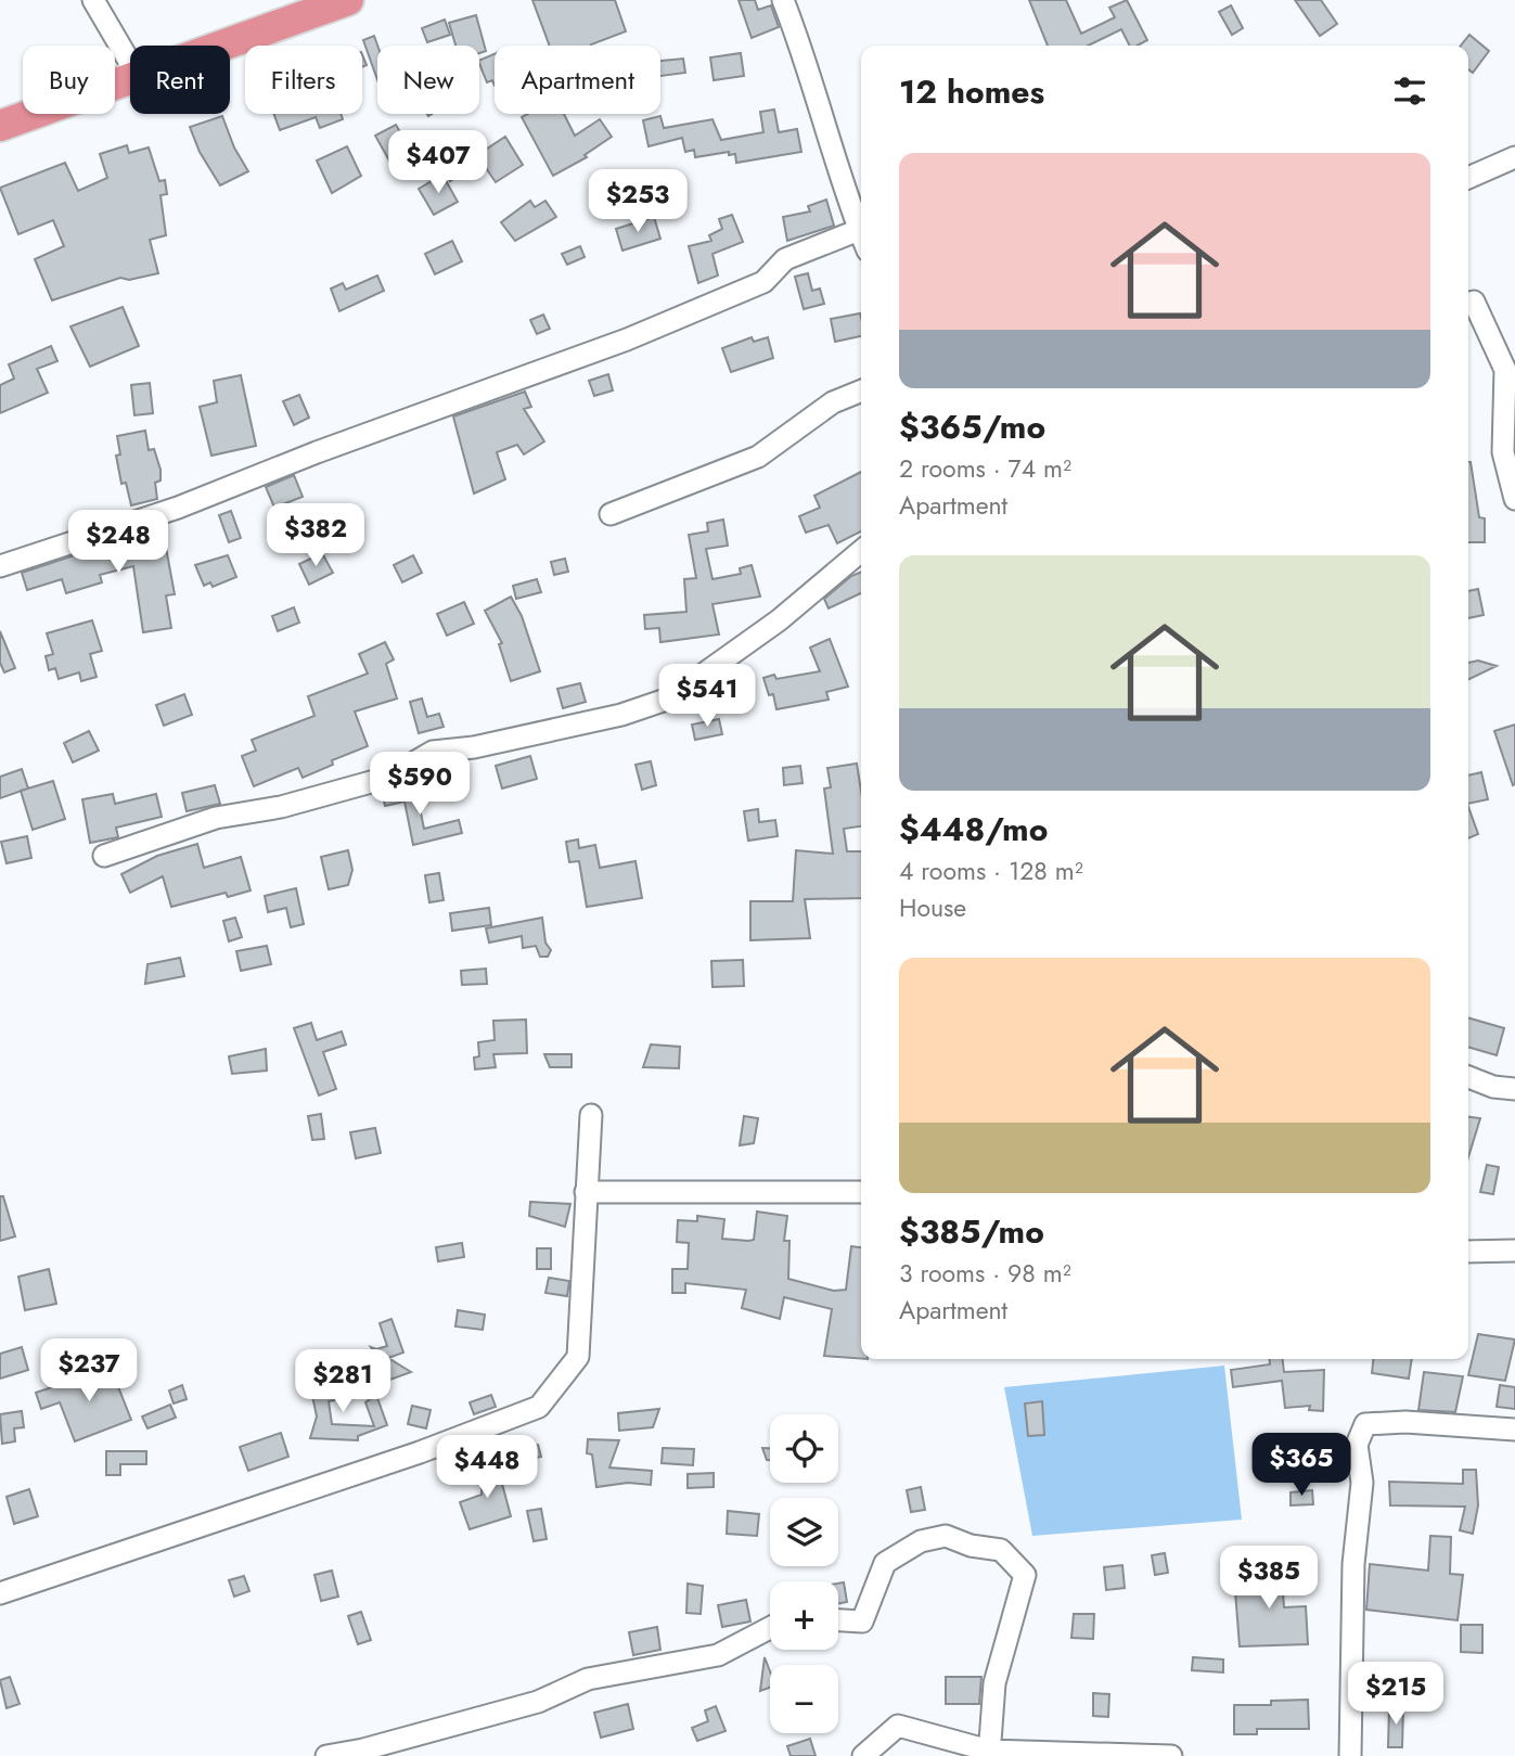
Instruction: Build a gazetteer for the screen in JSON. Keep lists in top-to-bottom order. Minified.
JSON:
{"page":{"chip":["Buy","Rent","Filters","New","Apartment"],"heading":"12 homes","price":["$407","$253","$382","$248","$541","$590","$237","$281","$365","$448","$385","$215"],"list":[{"name":"$365/mo","note":"2 rooms · 74 m² · Apartment"},{"name":"$448/mo","note":"4 rooms · 128 m² · House"},{"name":"$385/mo","note":"3 rooms · 98 m² · Apartment"}],"map_buttons":["+","−"]}}
